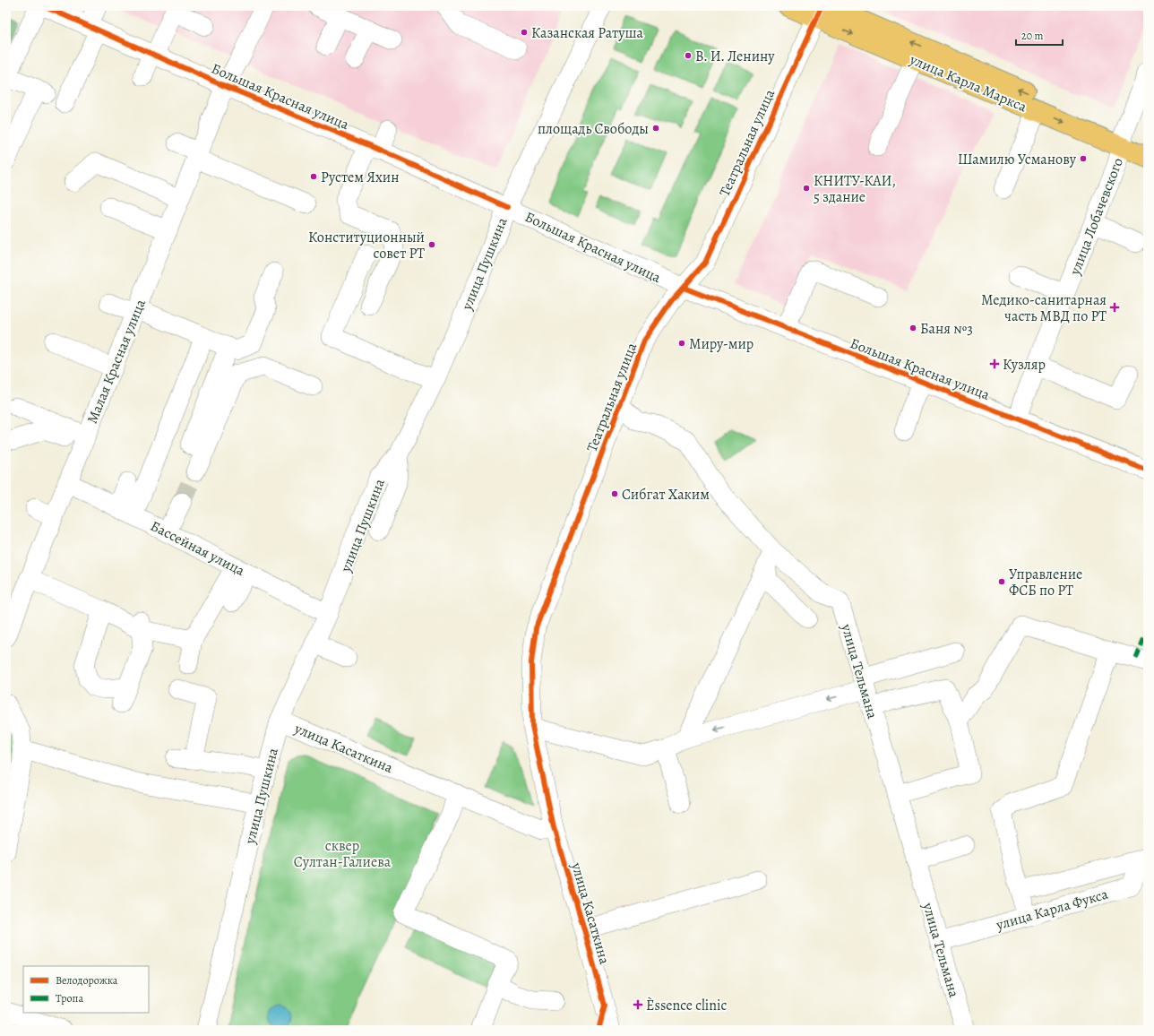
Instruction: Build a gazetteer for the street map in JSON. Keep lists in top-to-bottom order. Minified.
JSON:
{"streets":{"main road":["улица Карла Маркса"],"street":["Большая Красная улица","Театральная улица","улица Лобачевского","улица Пушкина","Малая Красная улица","Бассейная улица","улица Тельмана","улица Касаткина","улица Карла Фукса"]},"crossings":[["улица Карла Маркса","Театральная улица"],["улица Карла Маркса","улица Лобачевского"],["Большая Красная улица","Театральная улица"],["Большая Красная улица","улица Лобачевского"],["Большая Красная улица","улица Пушкина"],["Большая Красная улица","Малая Красная улица"],["Театральная улица","улица Тельмана"],["Театральная улица","улица Касаткина"],["улица Пушкина","Бассейная улица"],["улица Пушкина","улица Касаткина"],["Малая Красная улица","Бассейная улица"],["улица Тельмана","улица Карла Фукса"]],"parks":["сквер Султан-Галиева"],"places":{"other":["Казанская Ратуша","В. И. Ленину","площадь Свободы","Шамилю Усманову","Рустем Яхин","КНИТУ-КАИ, 5 здание","Конституционный совет РТ","Баня №3","Миру-мир","Сибгат Хаким","Управление ФСБ по РТ"],"health":["Медико-санитарная часть МВД по РТ","Кузляр","Èssence clinic"]},"legend":["Велодорожка","Тропа"],"scale_bar":"20 m"}
